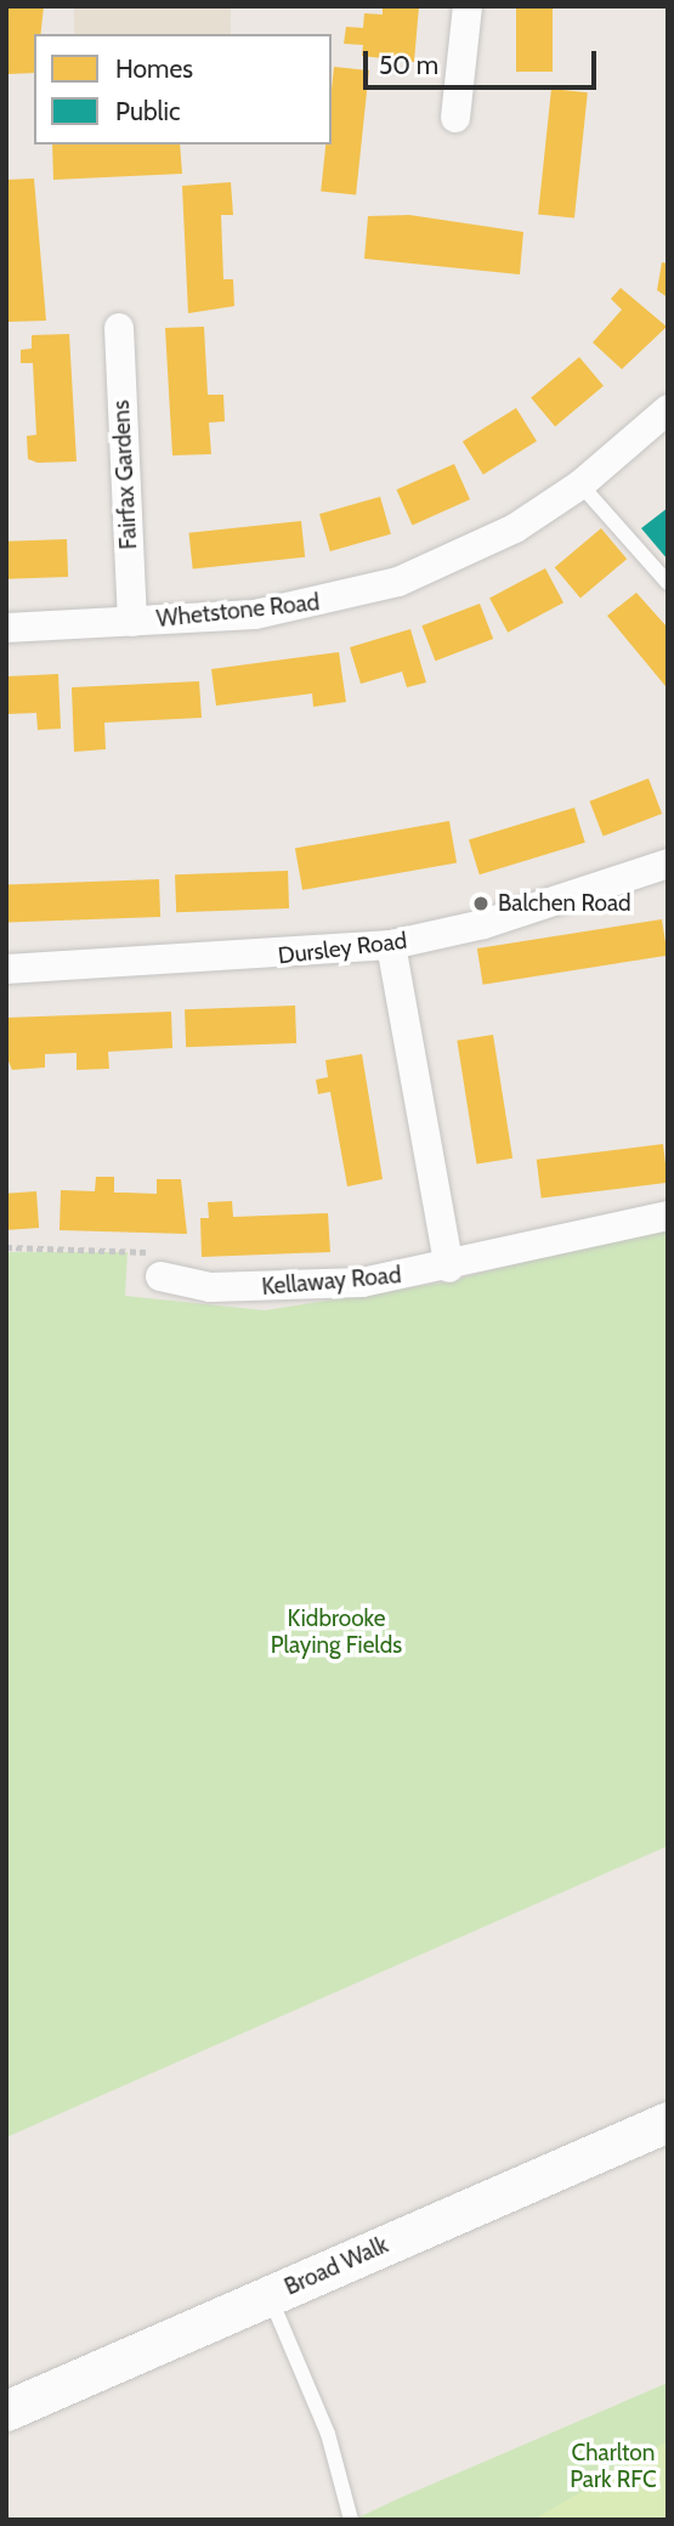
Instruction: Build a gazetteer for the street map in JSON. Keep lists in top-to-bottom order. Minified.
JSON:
{"streets":{"street":["Fairfax Gardens","Whetstone Road","Dursley Road","Kellaway Road","Broad Walk"]},"crossings":[["Fairfax Gardens","Whetstone Road"]],"parks":["Kidbrooke Playing Fields","Charlton Park RFC"],"places":["Balchen Road"],"legend":["Homes","Public"],"scale_bar":"50 m"}
